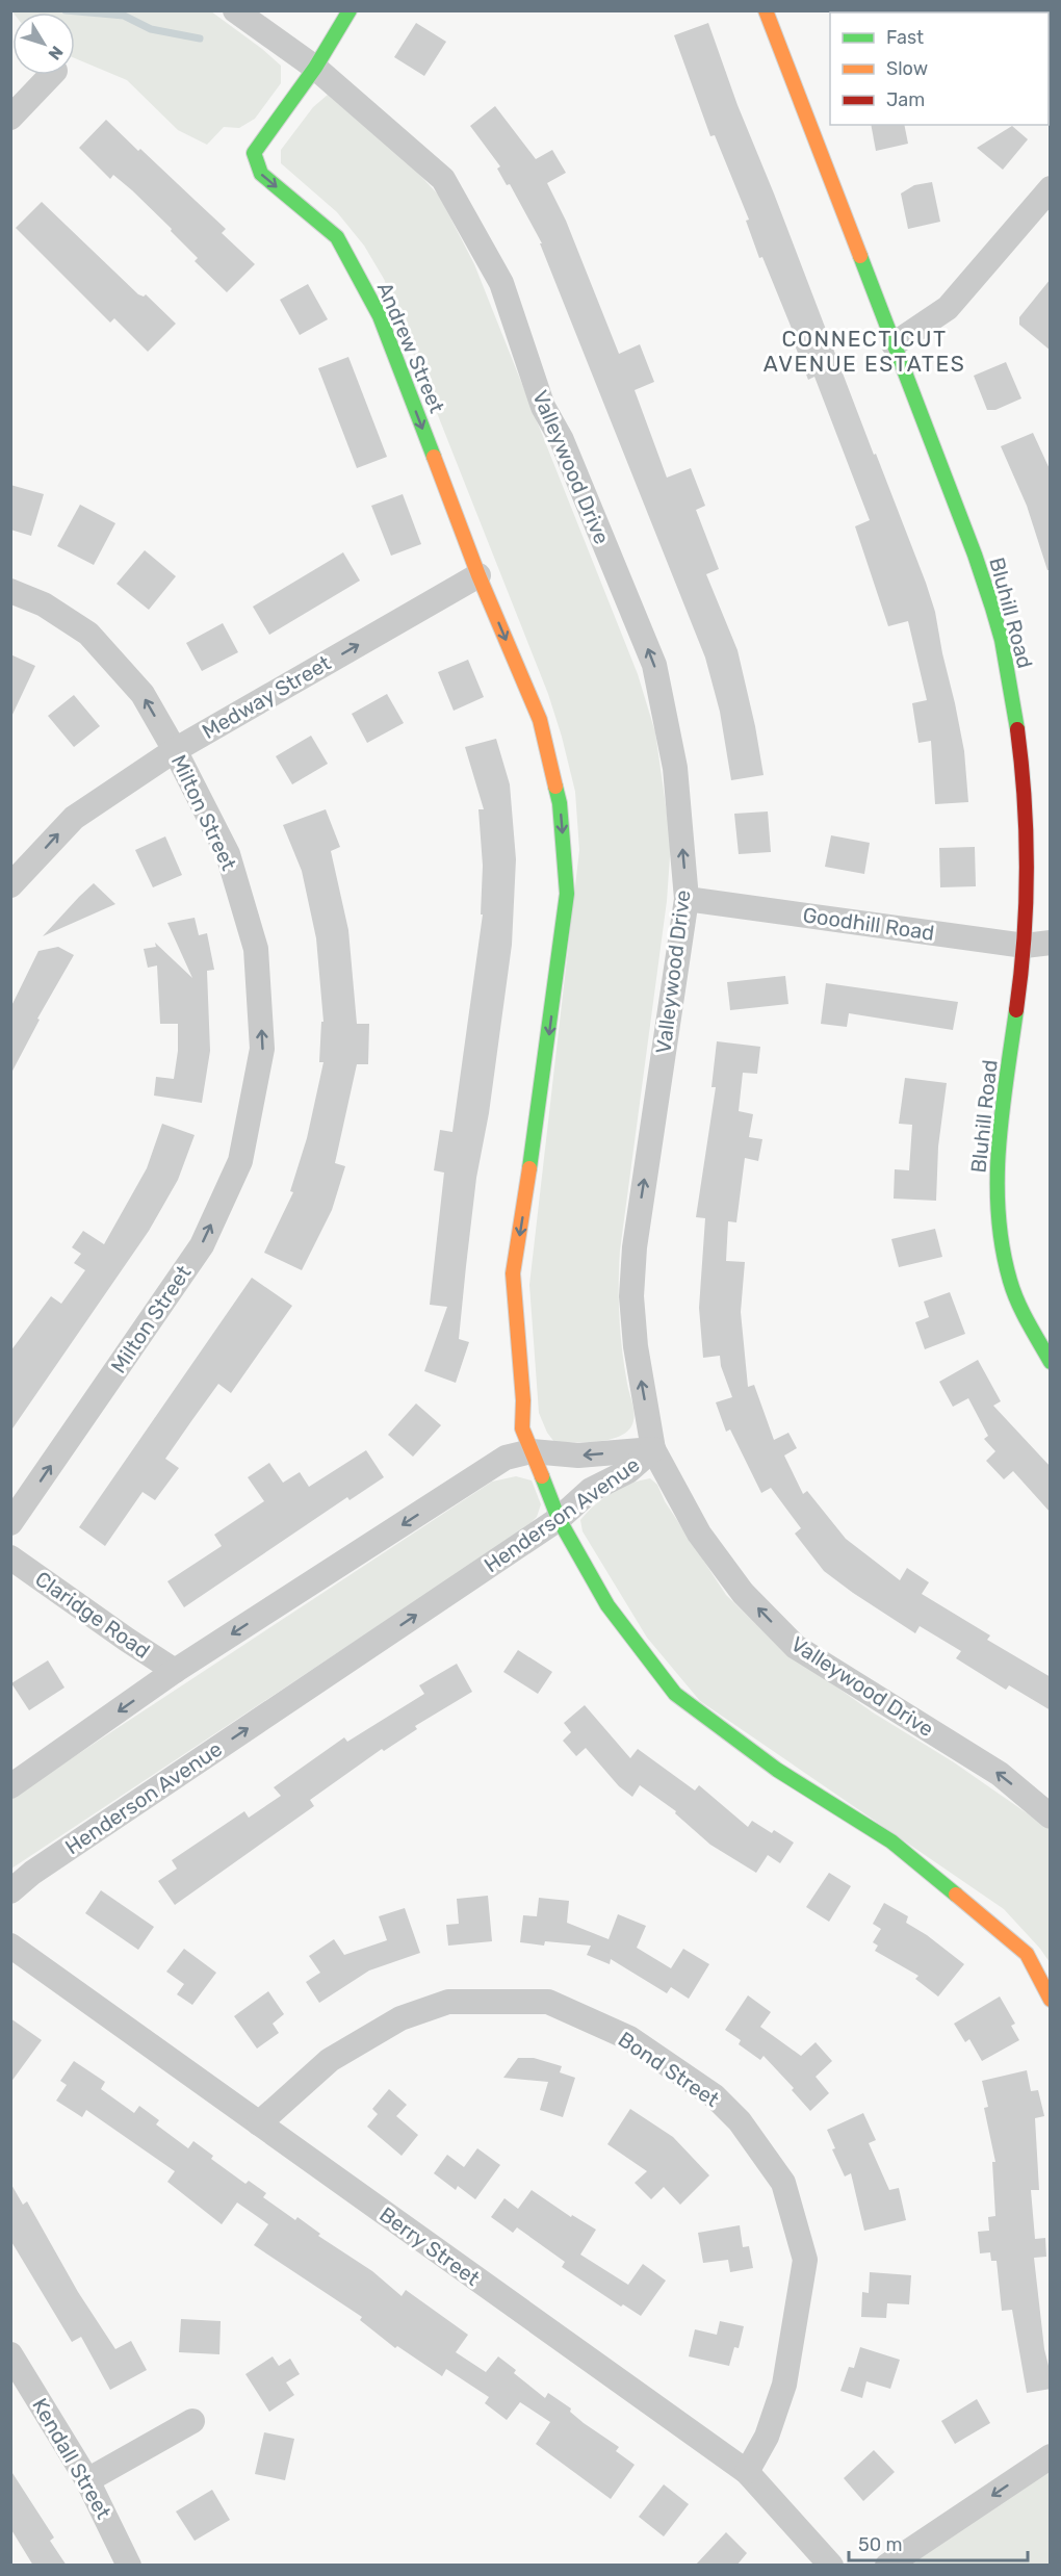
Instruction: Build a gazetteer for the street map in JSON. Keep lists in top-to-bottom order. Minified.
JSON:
{"streets":{"street":["Andrew Street","Valleywood Drive","Bluhill Road","Medway Street","Milton Street","Goodhill Road","Henderson Avenue","Claridge Road","Bond Street","Berry Street","Kendall Street"]},"crossings":[["Andrew Street","Valleywood Drive"],["Andrew Street","Medway Street"],["Valleywood Drive","Goodhill Road"],["Valleywood Drive","Henderson Avenue"],["Bluhill Road","Goodhill Road"],["Medway Street","Milton Street"],["Henderson Avenue","Claridge Road"],["Bond Street","Berry Street"]],"one_way":["Andrew Street","Medway Street","Milton Street"],"districts":["CONNECTICUT AVENUE ESTATES"],"legend":["Fast","Slow","Jam"],"scale_bar":"50 m","north":"bottom right"}
